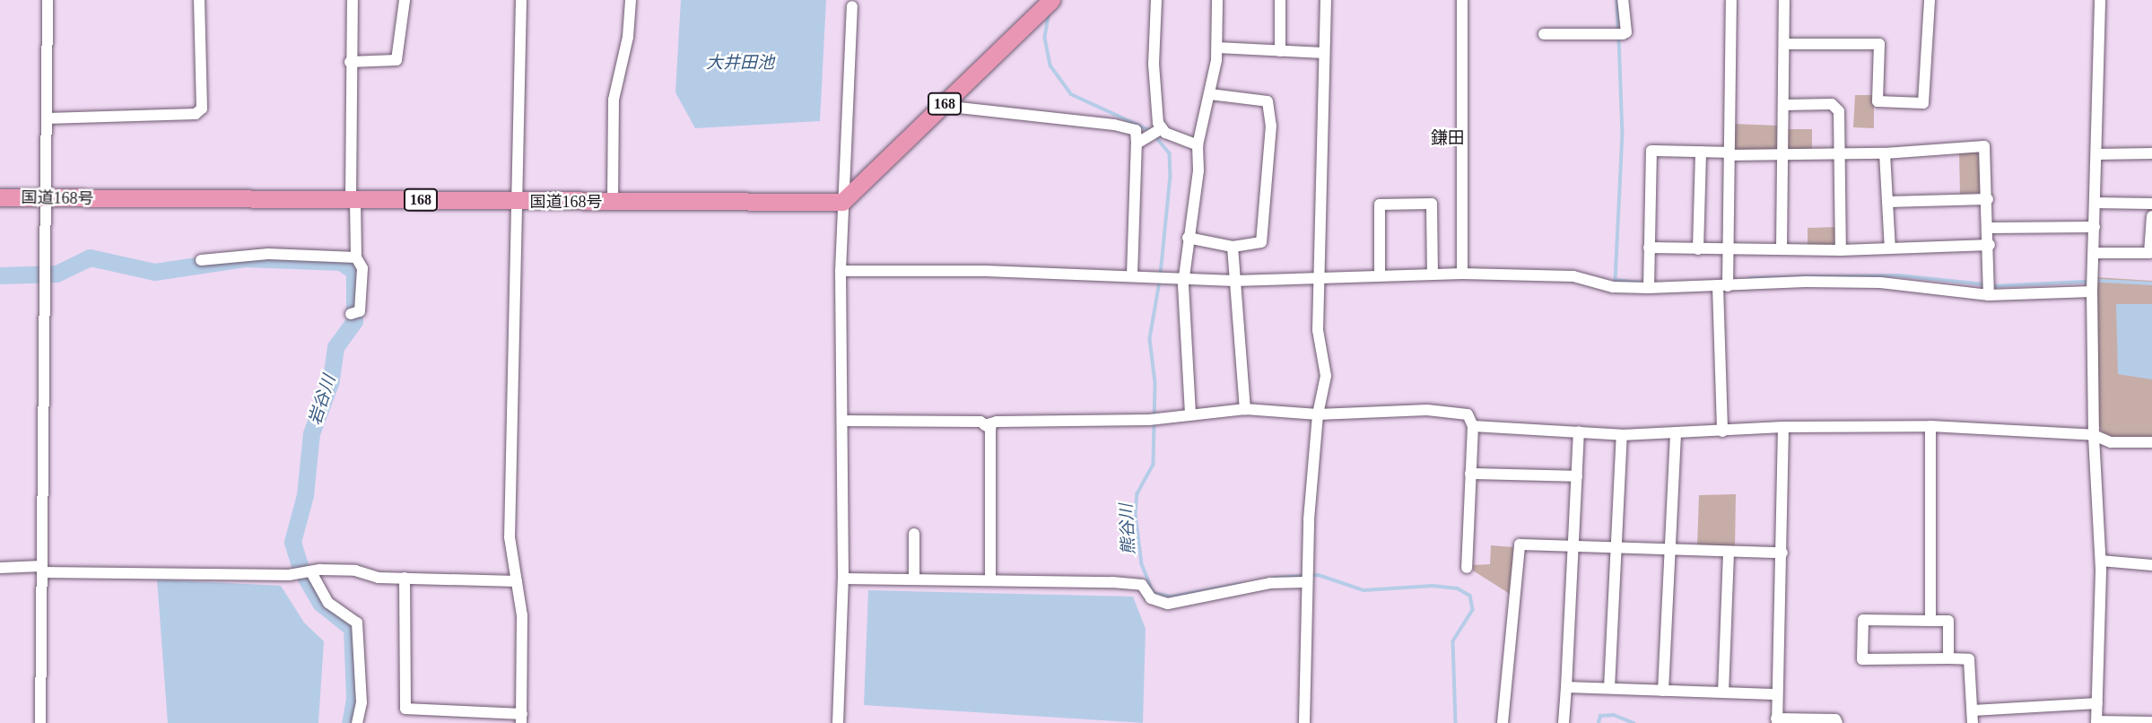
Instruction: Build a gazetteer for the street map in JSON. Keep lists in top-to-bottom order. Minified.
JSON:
{"streets":{"highway":["168","国道168号"]},"crossings":[["168","国道168号"]],"districts":["鎌田"],"water":["大井田池","岩谷川","熊谷川"]}
